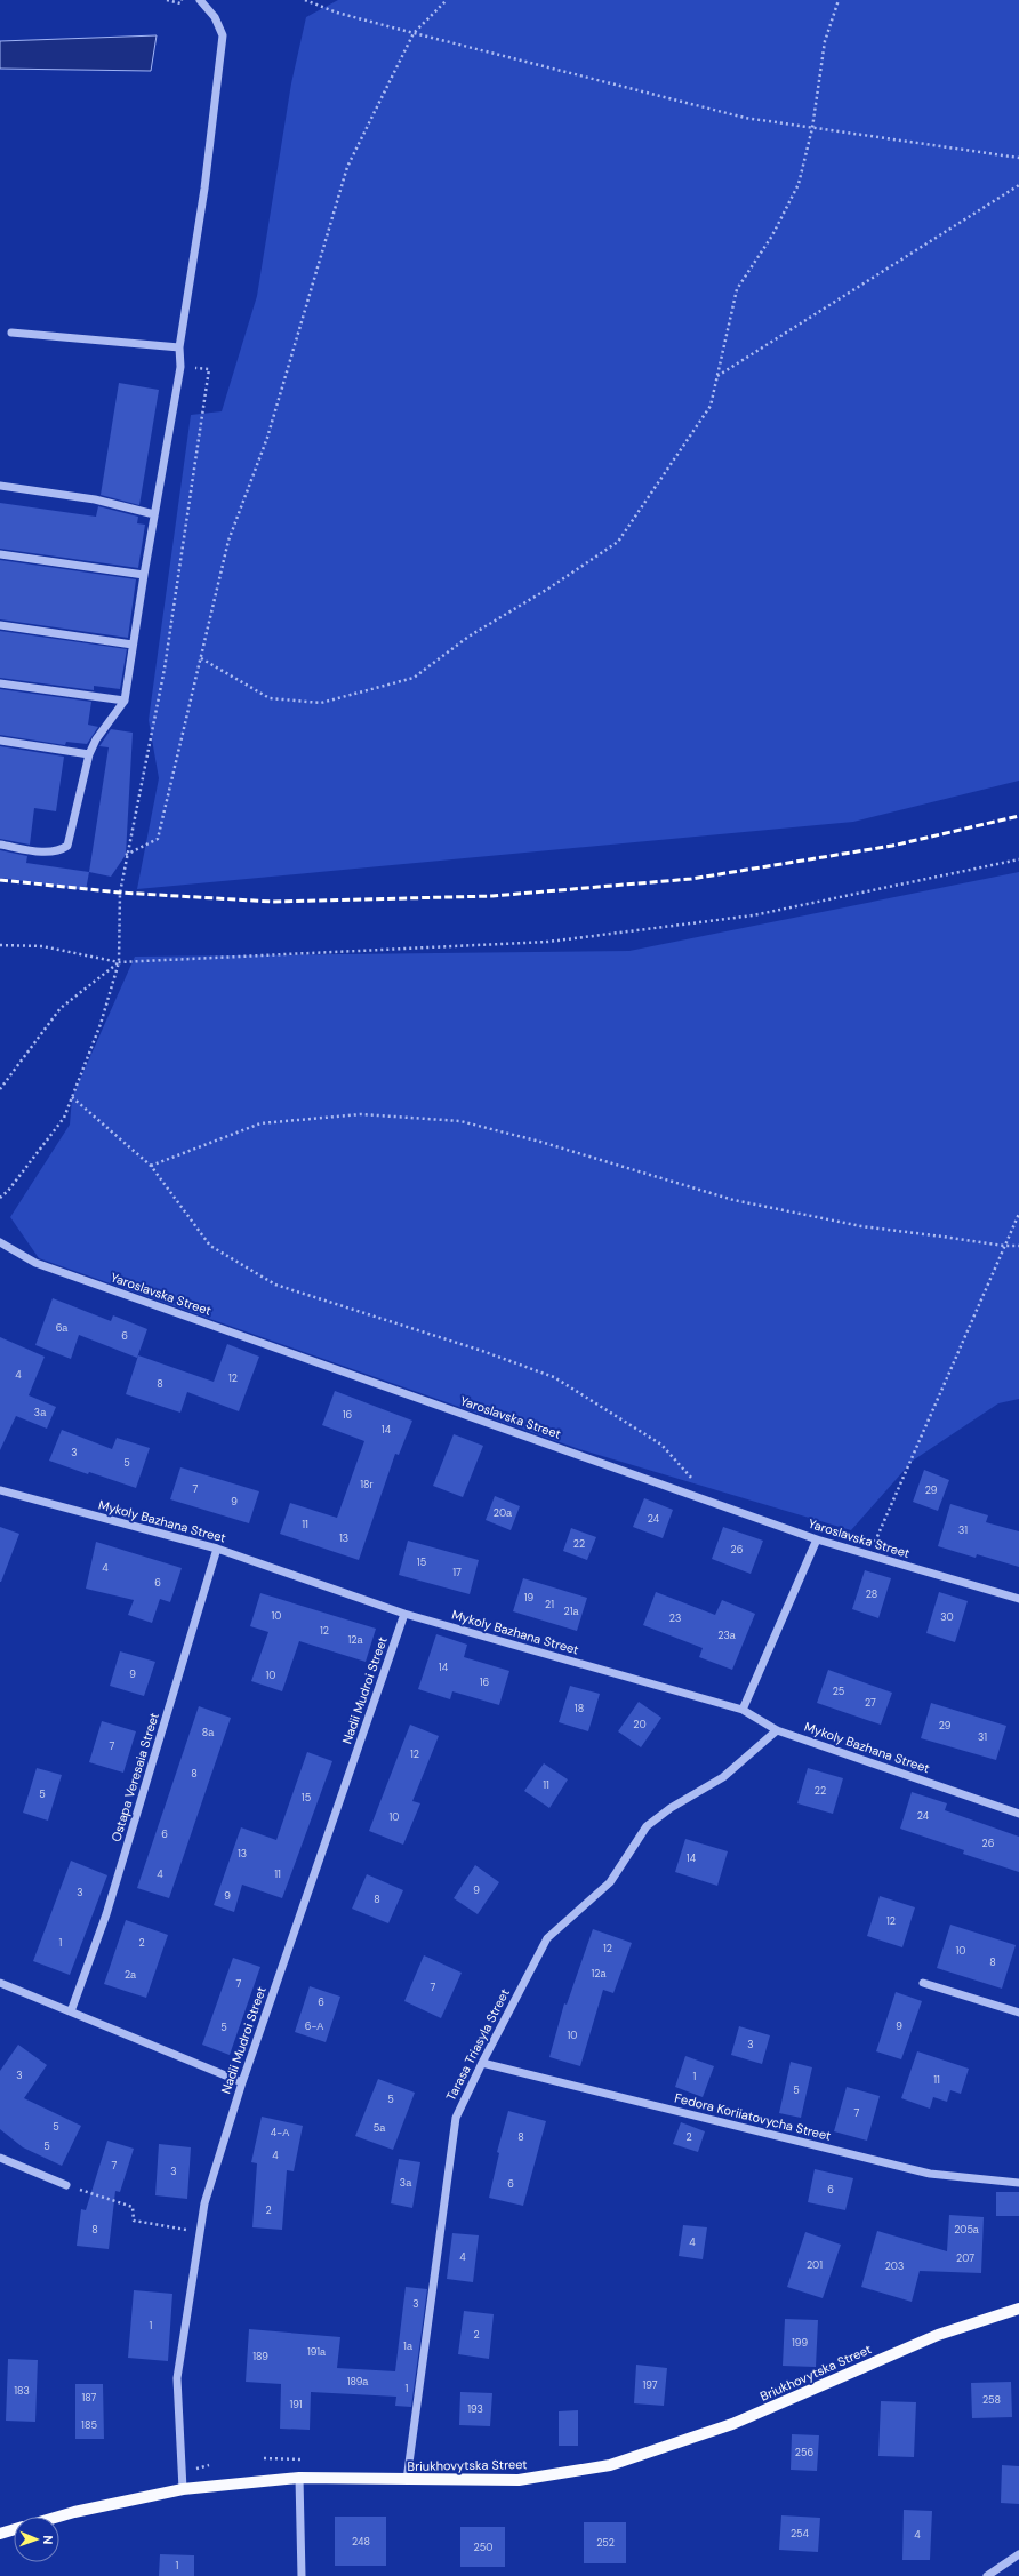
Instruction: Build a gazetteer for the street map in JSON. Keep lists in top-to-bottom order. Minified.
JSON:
{"streets":{"main road":["Briukhovytska Street"],"street":["Yaroslavska Street","Mykoly Bazhana Street","Nadii Mudroi Street","Ostapa Veresaia Street","Tarasa Triasyla Street","Fedora Koriiatovycha Street"]},"crossings":[["Mykoly Bazhana Street","Nadii Mudroi Street"],["Mykoly Bazhana Street","Ostapa Veresaia Street"],["Mykoly Bazhana Street","Tarasa Triasyla Street"],["Nadii Mudroi Street","Briukhovytska Street"],["Tarasa Triasyla Street","Fedora Koriiatovycha Street"],["Tarasa Triasyla Street","Briukhovytska Street"]],"house_numbers":["6а","6","4","12","8","3а","16","14","3","5","18г","7","29","9","20а","24","11","31","13","22","26","15","4","17","6","28","19","21","21а","10","30","23","12","23а","12а","14","9","10","16","25","27","18","20","29","8а","31","7","12","8","11","22","5","15","24","10","6","26","13","14","4","11","9","3","9","8","12","1","2","12","10","8","12а","2а","7","7","6","6-А","9","5","10","3","3","1","11","5","5","7","5","5а","4-А","8","2","5","4","7","3","3а","6","6","2","8","205а","4","4","207","201","203","3","1","2","199","1а","191а","189","189а","197","1","183","187","258","191","193","185","256","254","4","248","252","250","1"],"north":"right"}
